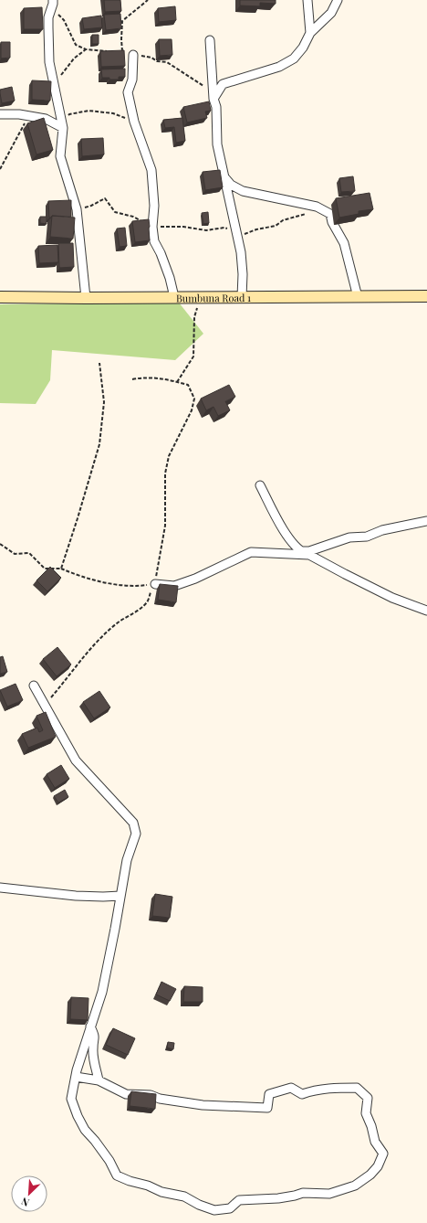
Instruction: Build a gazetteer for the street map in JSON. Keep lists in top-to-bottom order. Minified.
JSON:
{"streets":{"main road":["Bumbuna Road 1"]},"north":"bottom left"}
